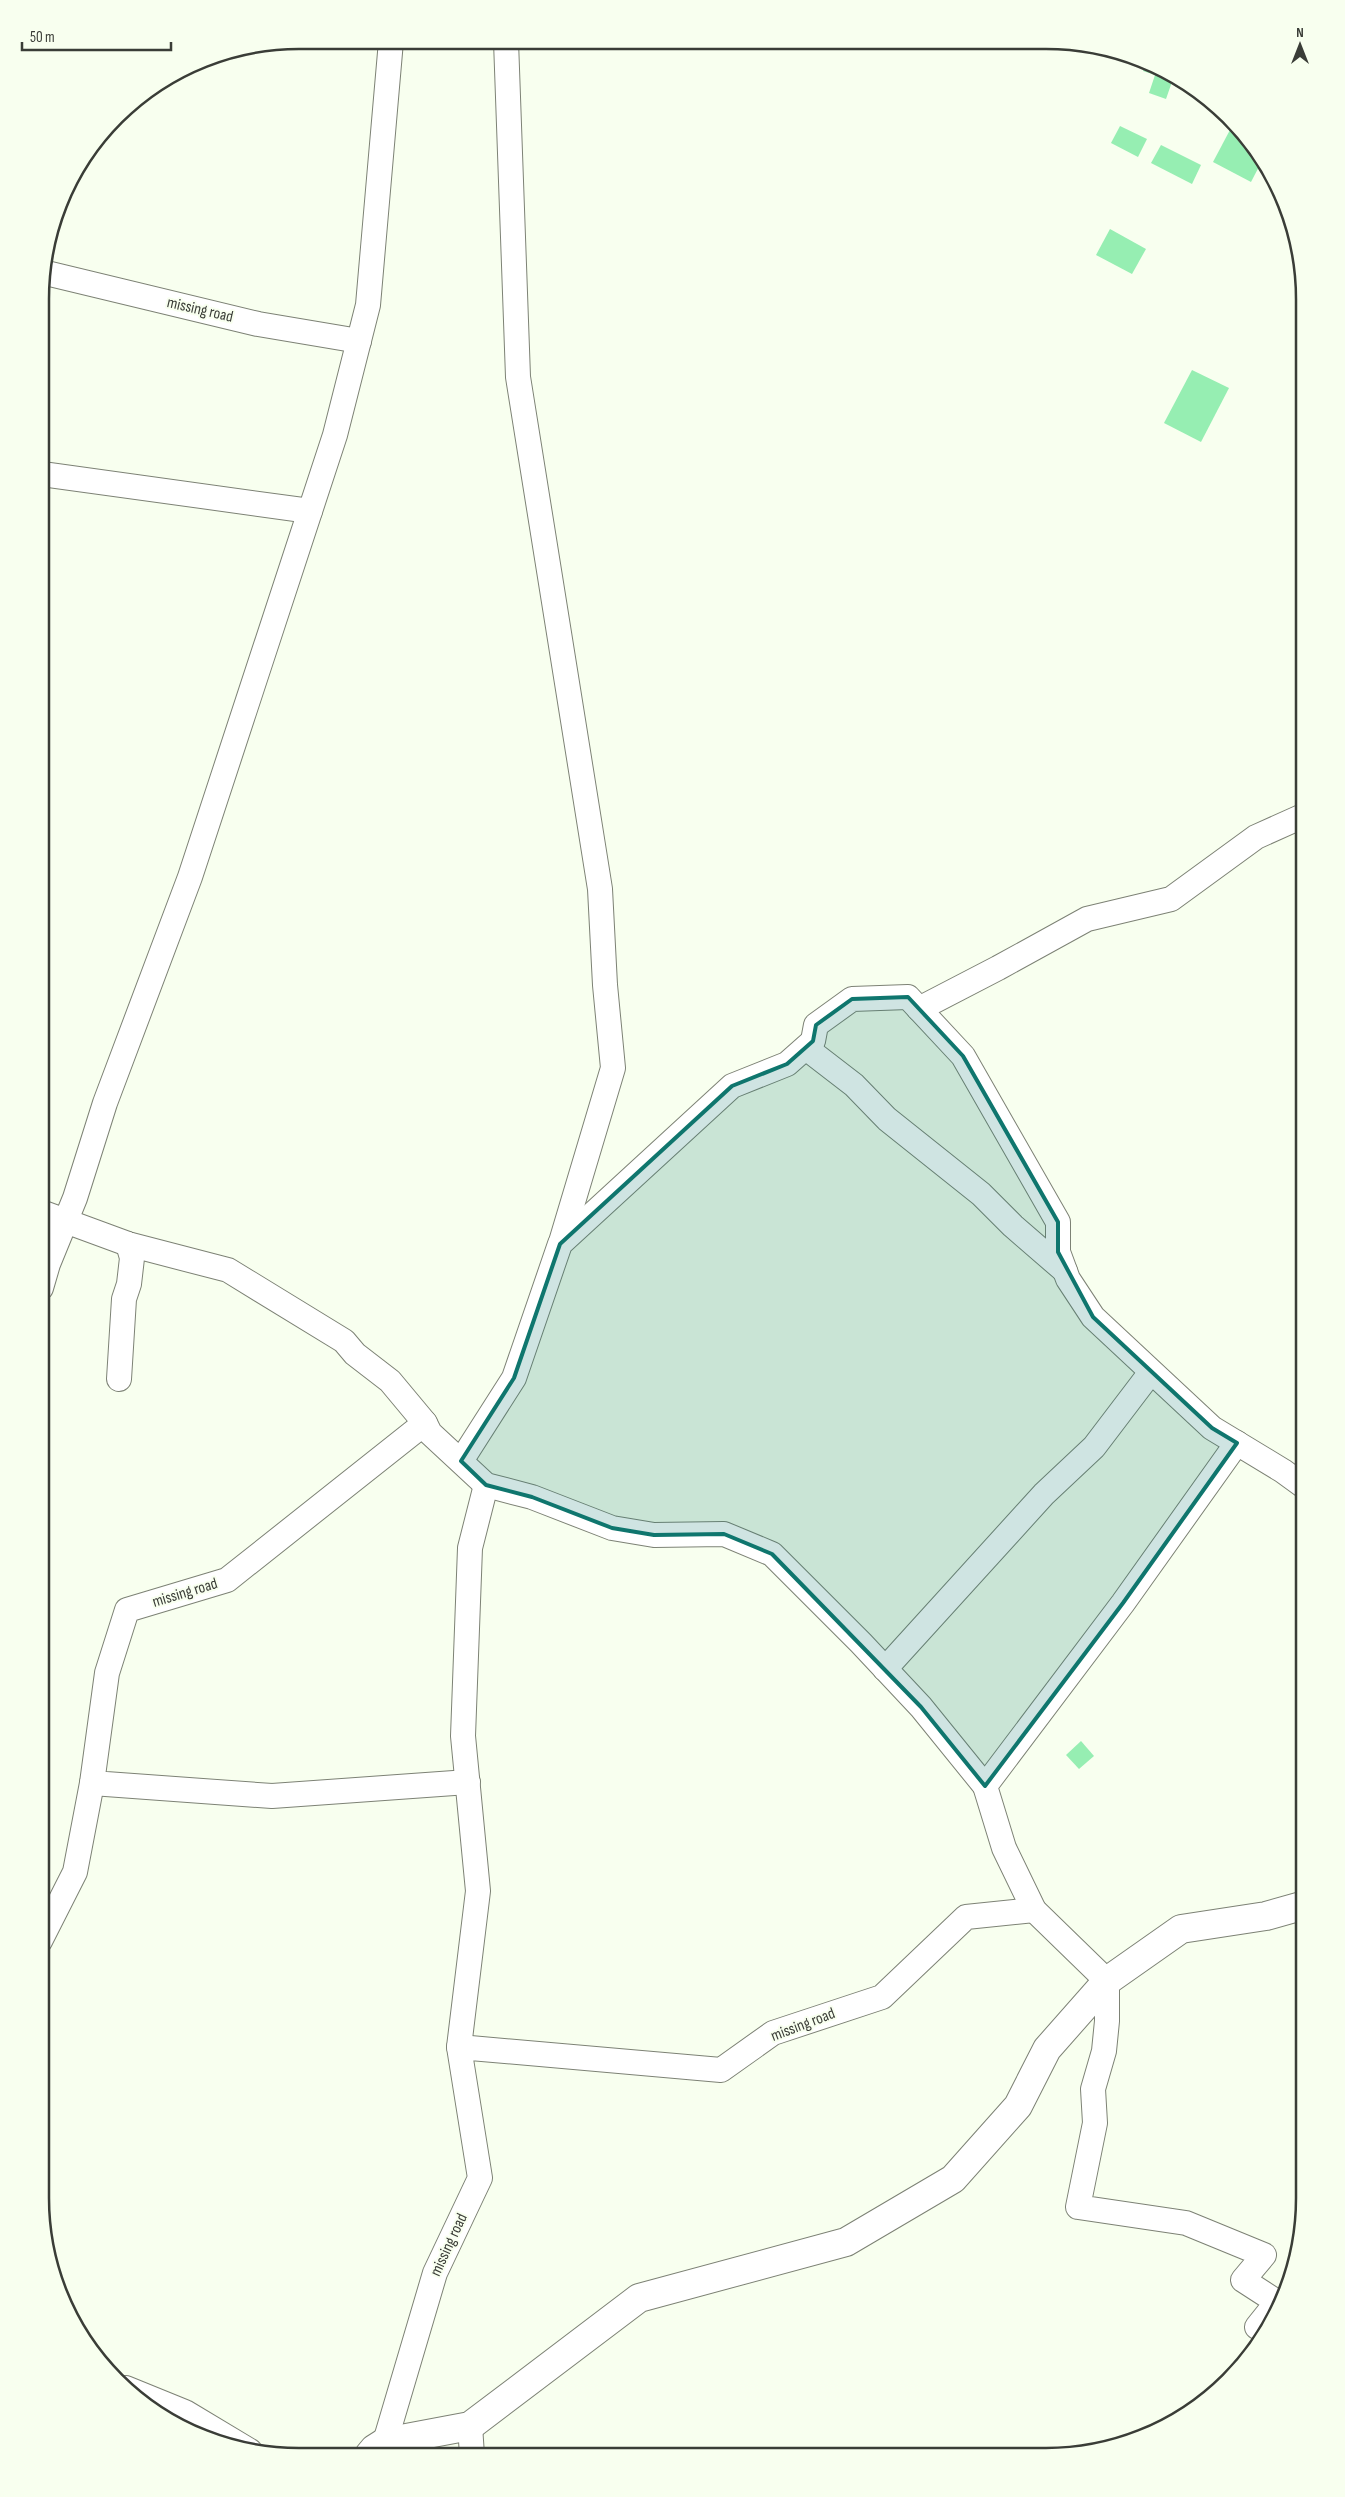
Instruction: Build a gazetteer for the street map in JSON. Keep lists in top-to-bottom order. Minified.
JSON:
{"streets":{"street":["missing road"]},"scale_bar":"50 m","north":"top"}
